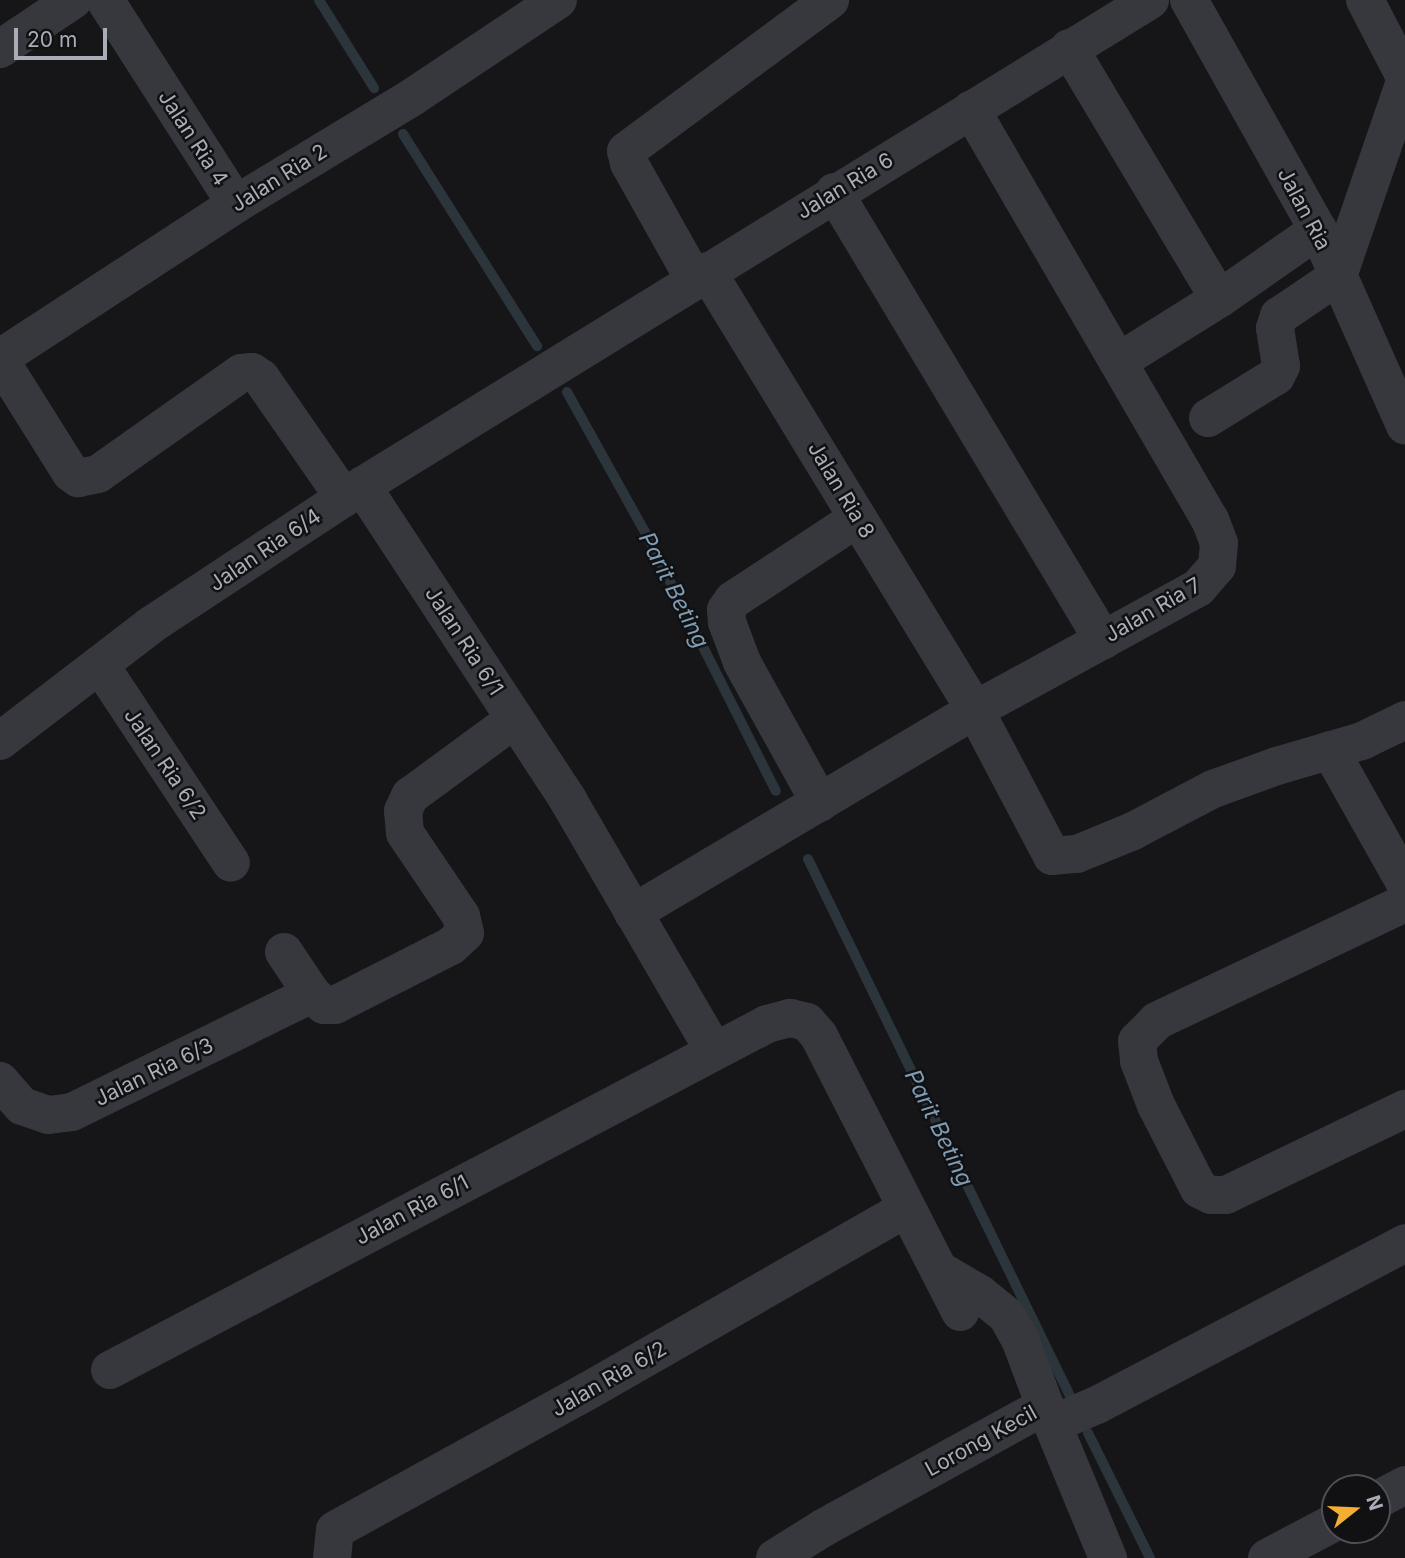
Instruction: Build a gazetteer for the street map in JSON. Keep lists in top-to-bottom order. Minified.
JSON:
{"streets":{"street":["Jalan Ria 4","Jalan Ria 2","Jalan Ria 6","Jalan Ria","Jalan Ria 8","Jalan Ria 6/4","Jalan Ria 7","Jalan Ria 6/1","Jalan Ria 6/2","Jalan Ria 6/3","Lorong Kecil"]},"crossings":[["Jalan Ria 4","Jalan Ria 2"],["Jalan Ria 2","Jalan Ria 6/1"],["Jalan Ria 6","Jalan Ria 8"],["Jalan Ria 6","Jalan Ria 6/4"],["Jalan Ria 6","Jalan Ria 7"],["Jalan Ria 8","Jalan Ria 7"],["Jalan Ria 6/4","Jalan Ria 6/1"],["Jalan Ria 6/4","Jalan Ria 6/2"],["Jalan Ria 7","Jalan Ria 6/1"],["Jalan Ria 6/1","Jalan Ria 6/2"],["Jalan Ria 6/1","Jalan Ria 6/3"]],"water":["Parit Beting"],"scale_bar":"20 m","north":"right"}
